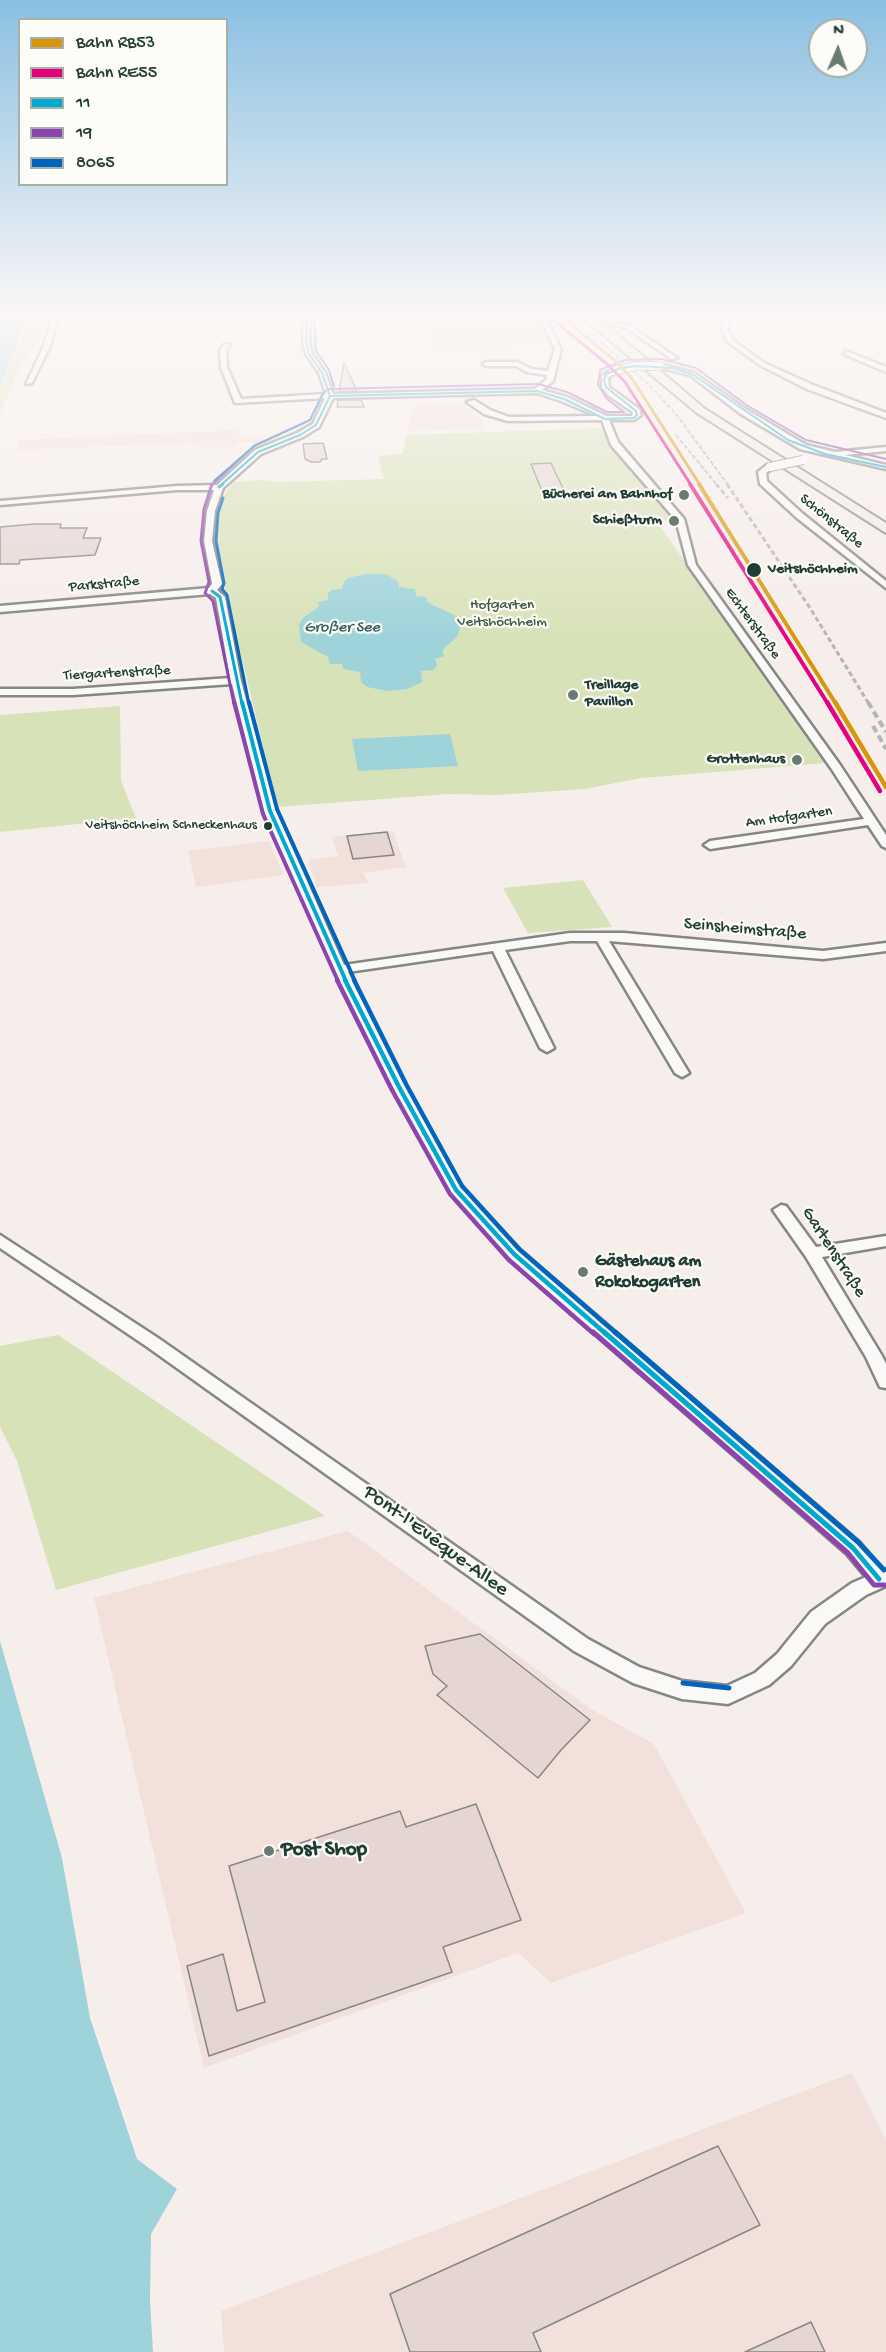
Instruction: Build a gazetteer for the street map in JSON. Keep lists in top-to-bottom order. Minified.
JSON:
{"streets":{"street":["Schönstraße","Parkstraße","Echterstraße","Tiergartenstraße","Am Hofgarten","Seinsheimstraße","Gartenstraße","Pont-l'Evêque-Allee"]},"crossings":[["Echterstraße","Am Hofgarten"]],"water":["Großer See"],"parks":["Hofgarten Veitshöchheim"],"places":["Bücherei am Bahnhof","Schießturm","Veitshöchheim","Treillage Pavillon","Grottenhaus","Veitshöchheim Schneckenhaus","Gästehaus am Rokokogarten","Post Shop"],"lines":["rail line RB53","rail line RE55","transit line 11","transit line 19","transit line 8065"],"legend":["Bahn RB53","Bahn RE55","11","19","8065"],"north":"top"}
